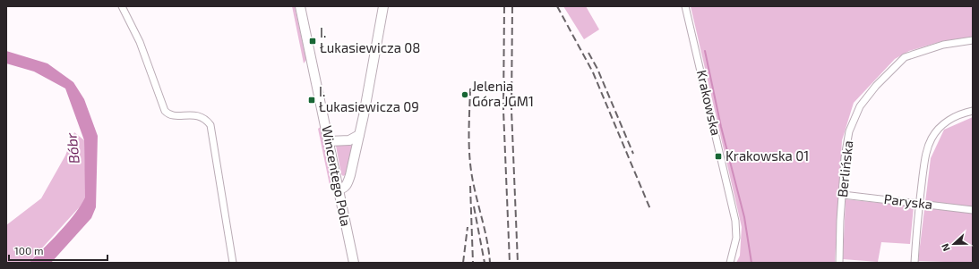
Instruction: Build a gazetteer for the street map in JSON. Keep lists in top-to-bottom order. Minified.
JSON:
{"streets":{"street":["Krakowska","Berlińska","Wincentego Pola","Paryska"]},"crossings":[["Berlińska","Paryska"]],"water":["Bóbr"],"places":{"transit":["I. Łukasiewicza 08","I. Łukasiewicza 09","Krakowska 01"],"other":["Jelenia Góra JGM1"]},"scale_bar":"100 m","north":"left"}
